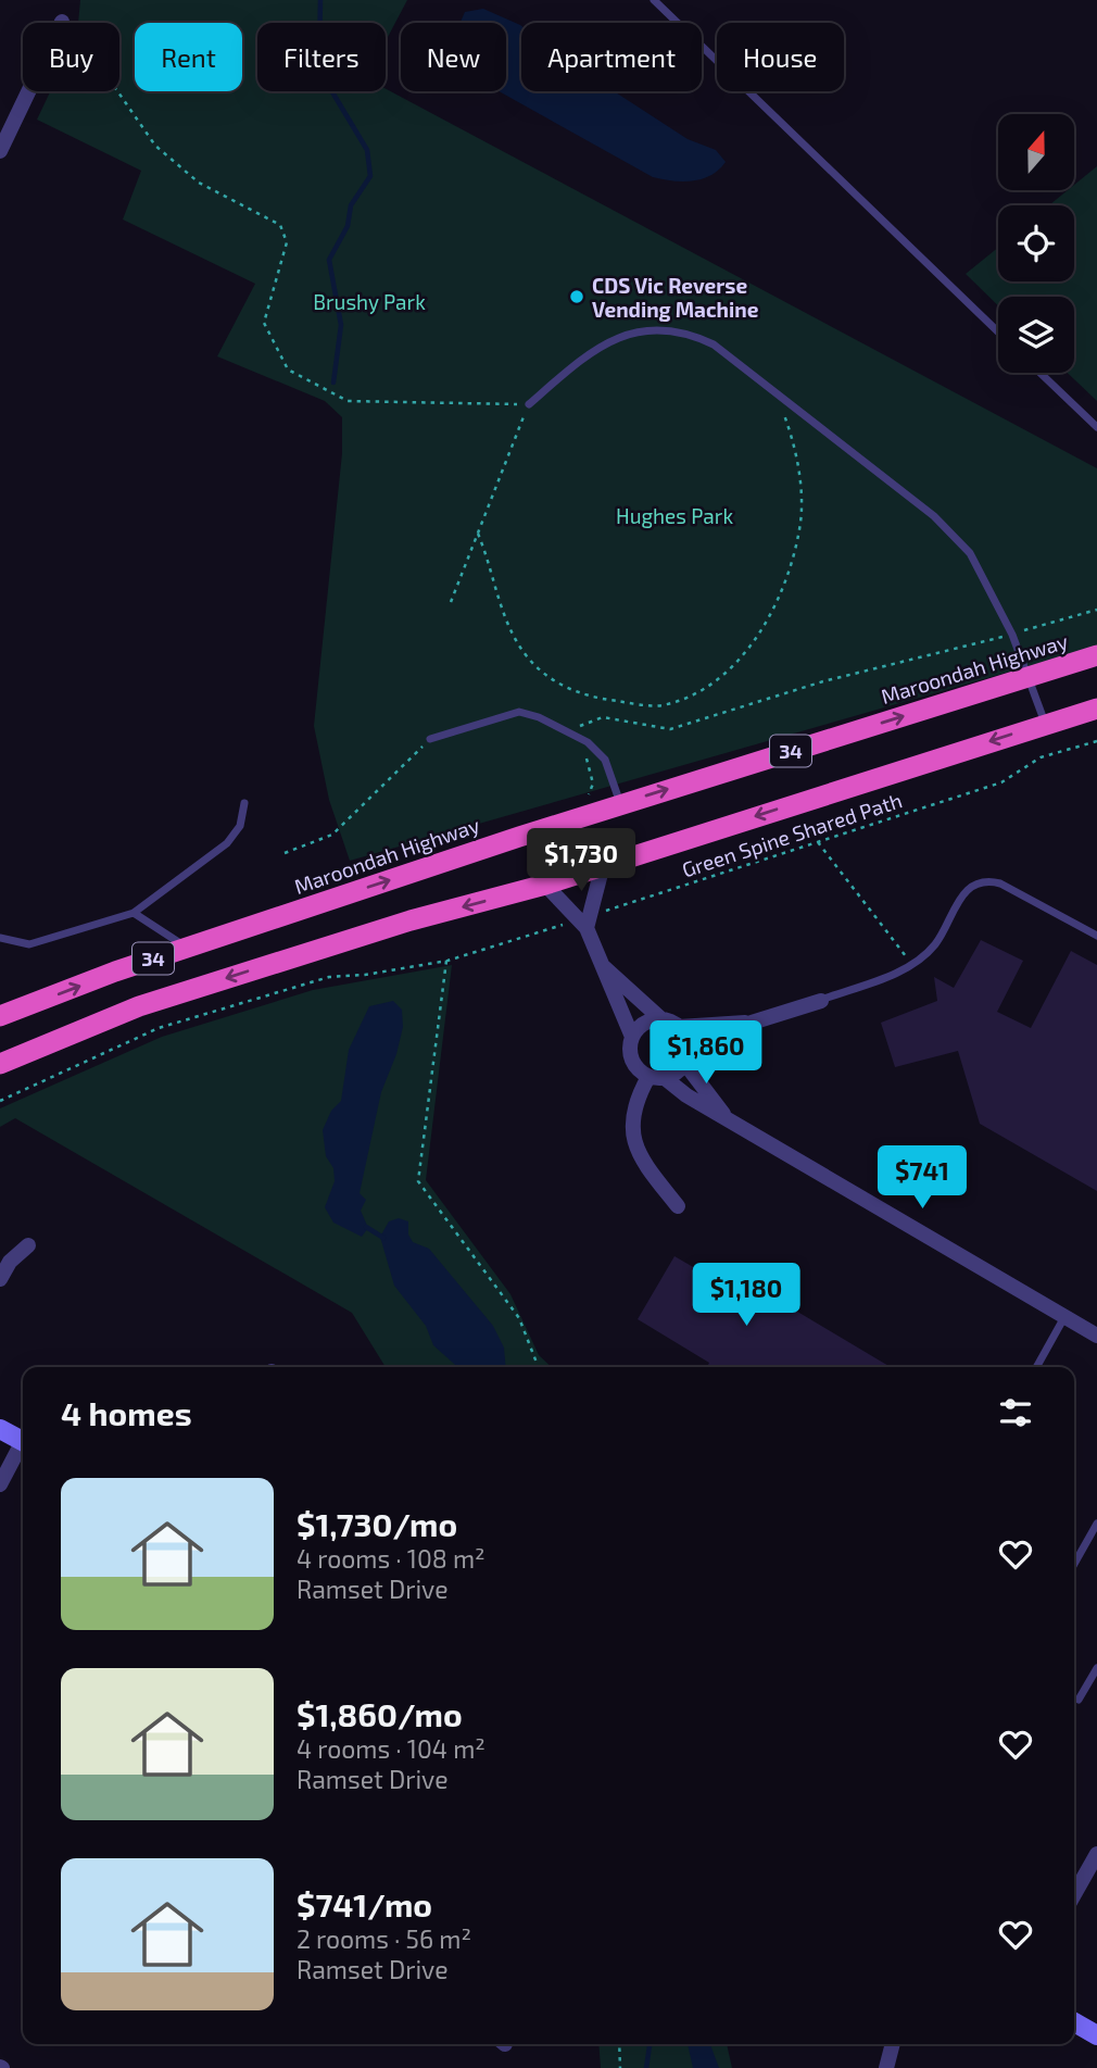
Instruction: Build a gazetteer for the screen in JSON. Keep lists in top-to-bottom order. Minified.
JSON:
{"streets":{"highway":["Maroondah Highway","34"],"path":["Green Spine Shared Path"]},"parks":["Brushy Park","Hughes Park"],"places":["CDS Vic Reverse Vending Machine"],"north":"top","page":{"chip":["Buy","Rent","Filters","New","Apartment","House"],"price":["$1,730","$1,860","$741","$1,180"],"heading":"4 homes","list":[{"name":"$1,730/mo","note":"4 rooms · 108 m² · Ramset Drive"},{"name":"$1,860/mo","note":"4 rooms · 104 m² · Ramset Drive"},{"name":"$741/mo","note":"2 rooms · 56 m² · Ramset Drive"}]}}
